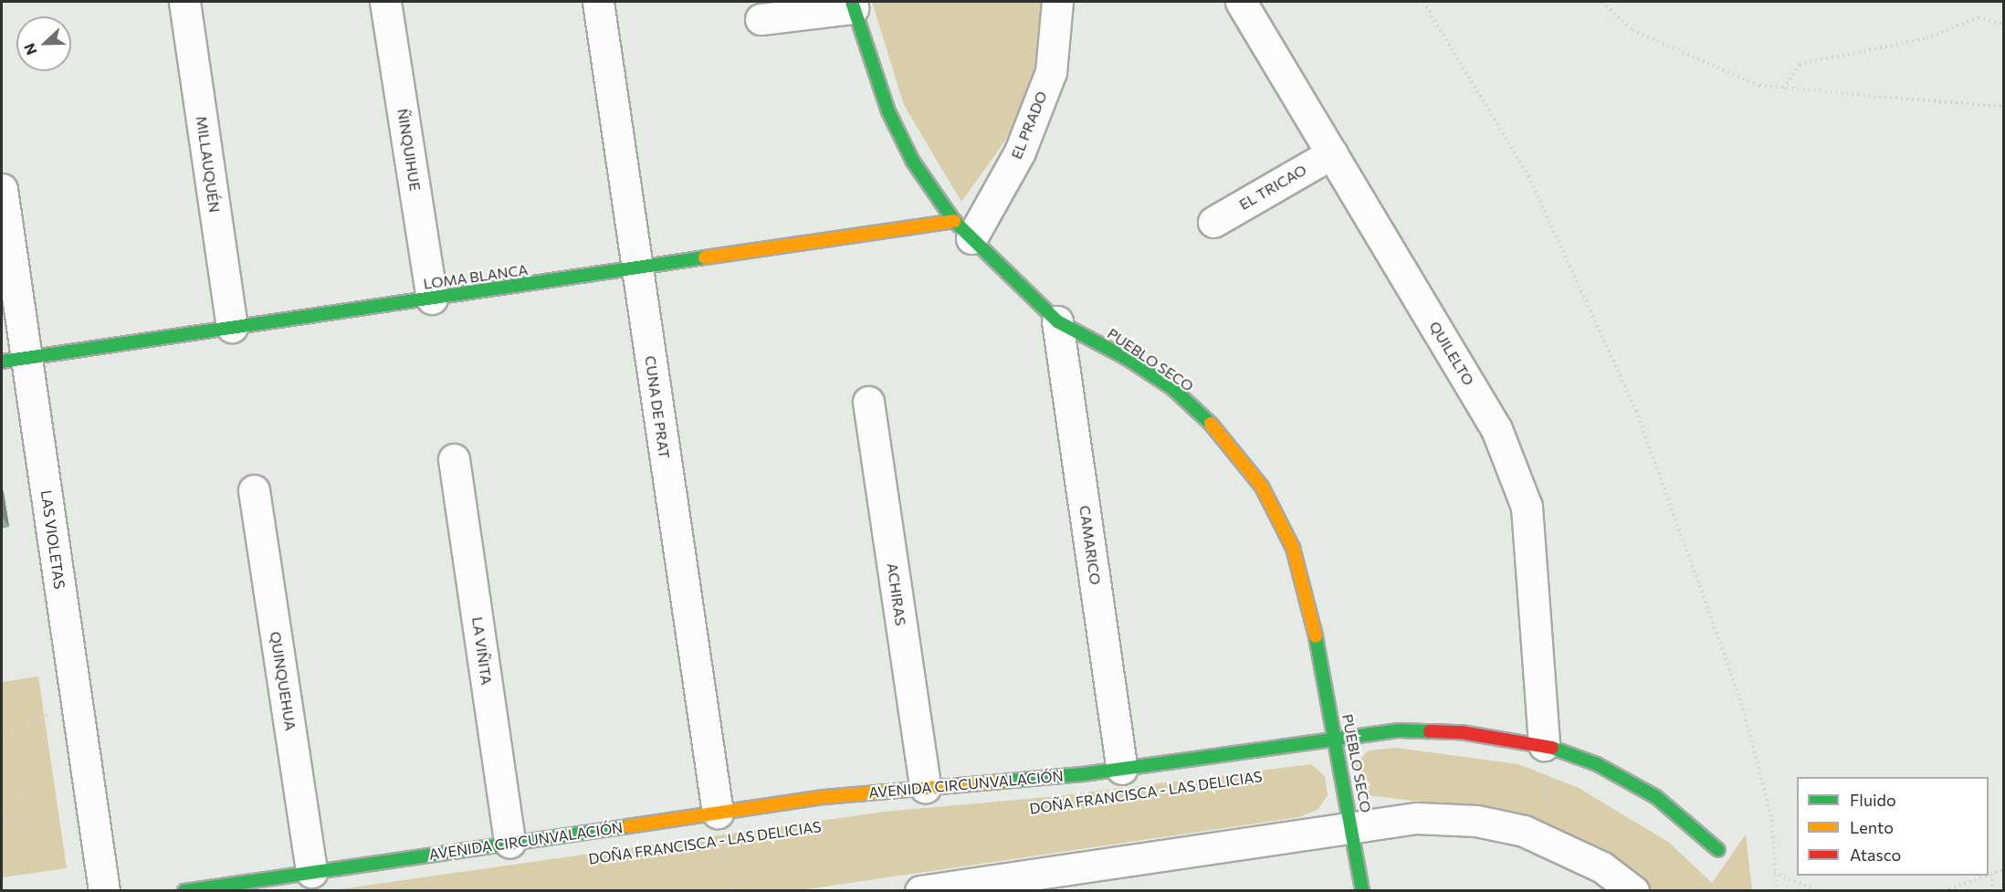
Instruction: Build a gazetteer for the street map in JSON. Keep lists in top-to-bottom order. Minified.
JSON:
{"streets":{"street":["EL PRADO","ÑINQUIHUE","MILLAUQUÉN","EL TRICAO","LOMA BLANCA","QUILELTO","PUEBLO SECO","CUNA DE PRAT","LAS VIOLETAS","CAMARICO","ACHIRAS","LA VIÑITA","QUINQUEHUA","AVENIDA CIRCUNVALACIÓN"],"path":["DOÑA FRANCISCA - LAS DELICIAS"]},"crossings":[["EL PRADO","LOMA BLANCA"],["EL PRADO","PUEBLO SECO"],["ÑINQUIHUE","LOMA BLANCA"],["MILLAUQUÉN","LOMA BLANCA"],["EL TRICAO","QUILELTO"],["LOMA BLANCA","PUEBLO SECO"],["LOMA BLANCA","CUNA DE PRAT"],["LOMA BLANCA","LAS VIOLETAS"],["QUILELTO","AVENIDA CIRCUNVALACIÓN"],["PUEBLO SECO","CAMARICO"],["PUEBLO SECO","AVENIDA CIRCUNVALACIÓN"],["CUNA DE PRAT","AVENIDA CIRCUNVALACIÓN"],["CUNA DE PRAT","DOÑA FRANCISCA - LAS DELICIAS"],["CAMARICO","AVENIDA CIRCUNVALACIÓN"],["ACHIRAS","AVENIDA CIRCUNVALACIÓN"],["LA VIÑITA","AVENIDA CIRCUNVALACIÓN"],["QUINQUEHUA","AVENIDA CIRCUNVALACIÓN"],["AVENIDA CIRCUNVALACIÓN","DOÑA FRANCISCA - LAS DELICIAS"]],"legend":["Fluido","Lento","Atasco"],"north":"left"}
